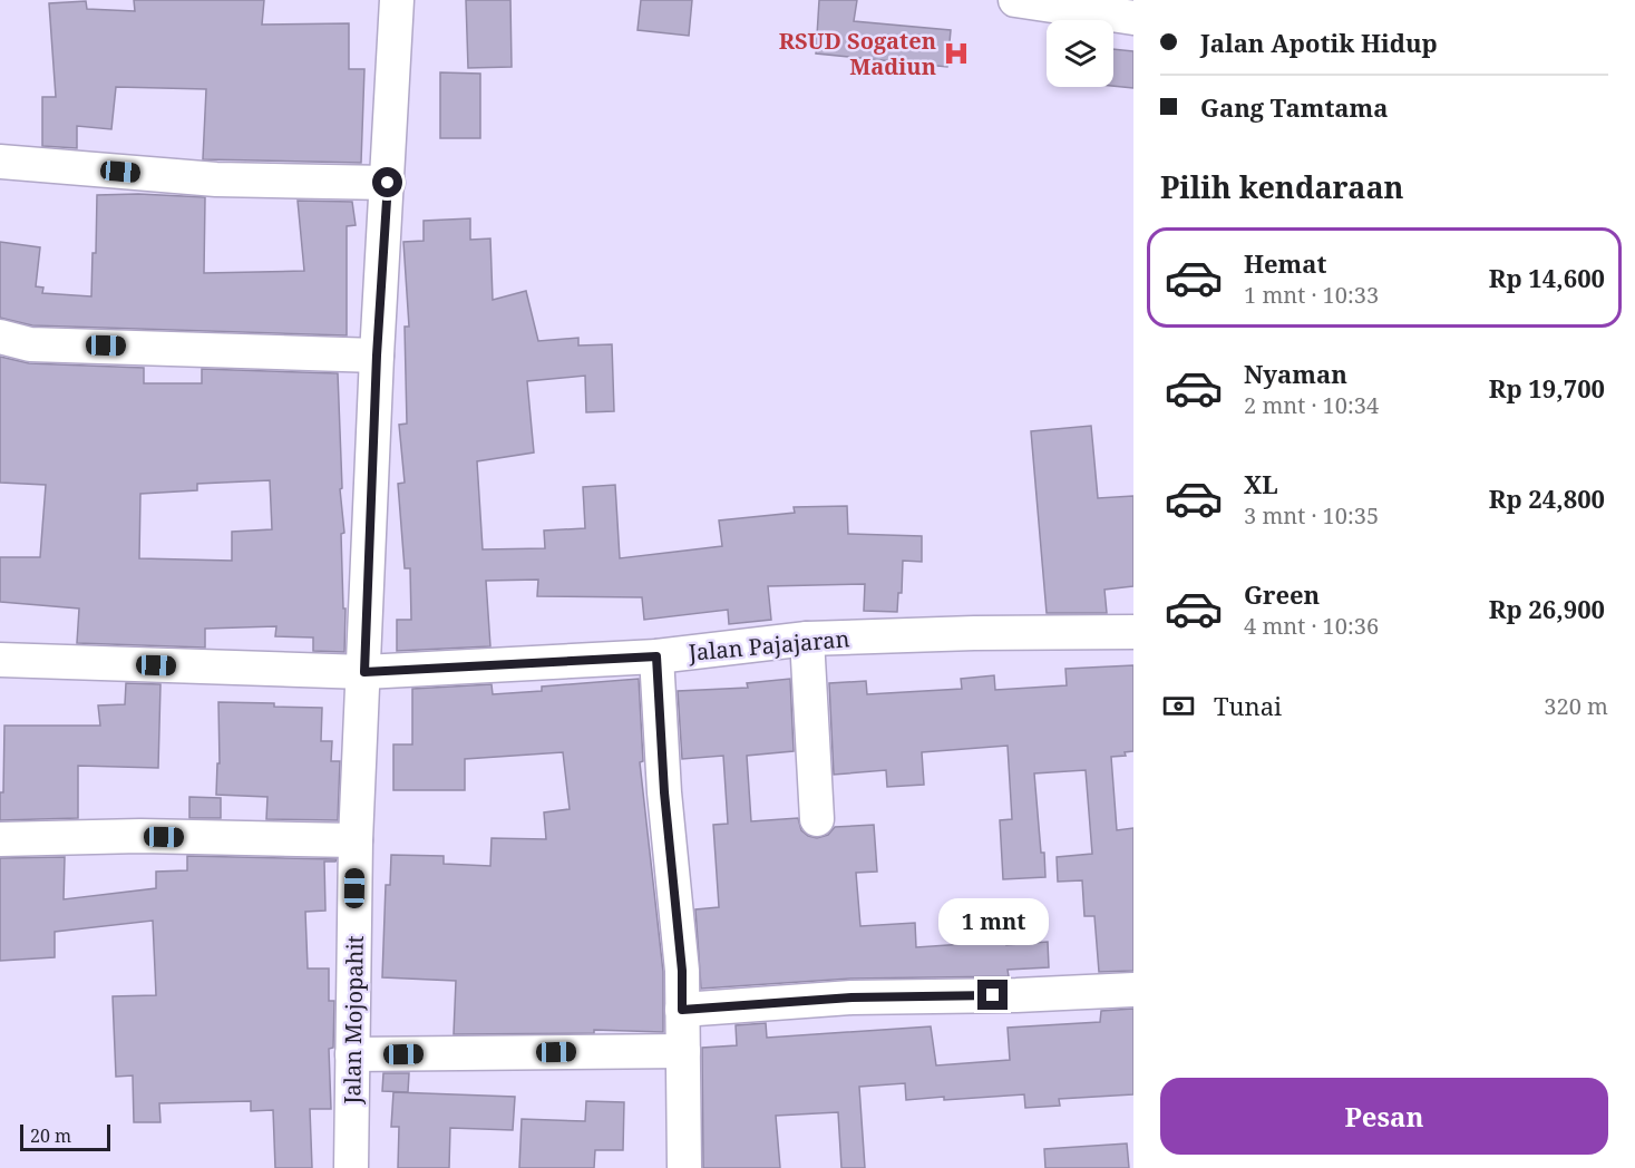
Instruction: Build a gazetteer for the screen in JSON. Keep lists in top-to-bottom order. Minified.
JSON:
{"streets":{"street":["Jalan Pajajaran","Jalan Mojopahit"]},"crossings":[["Jalan Pajajaran","Jalan Mojopahit"]],"places":{"hospital":["RSUD Sogaten Madiun"]},"scale_bar":"20 m","page":{"banner":["Jalan Apotik Hidup","Gang Tamtama"],"heading":"Pilih kendaraan","list":[{"name":"Hemat","note":"1 mnt · 10:33","value":"Rp 14,600"},{"name":"Nyaman","note":"2 mnt · 10:34","value":"Rp 19,700"},{"name":"XL","note":"3 mnt · 10:35","value":"Rp 24,800"},{"name":"Green","note":"4 mnt · 10:36","value":"Rp 26,900"}],"pay":["Tunai","320 m"],"bubble":"1 mnt","buttons":"Pesan","scale":"20 m"}}
